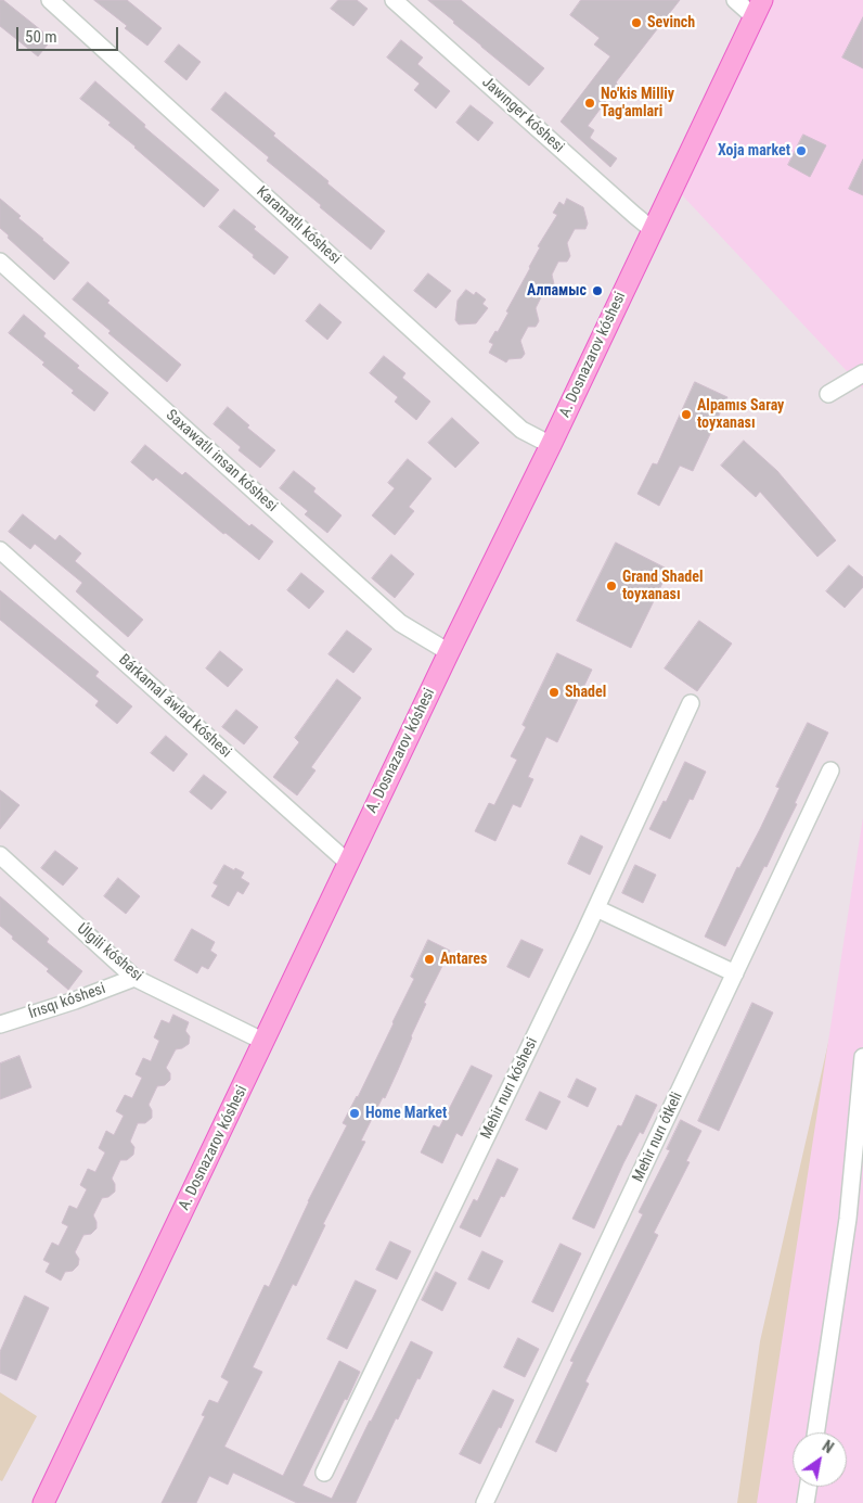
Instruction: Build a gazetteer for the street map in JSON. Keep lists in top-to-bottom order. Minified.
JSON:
{"streets":{"main road":["A. Dosnazarov kóshesi"],"street":["Jawınger kóshesi","Karamatlı kóshesi","Saxawatlı insan kóshesi","Bárkamal áwlad kóshesi","Úlgili kóshesi","Írısqı kóshesi","Mehir nurı kóshesi","Mehir nurı ótkeli"]},"crossings":[["Jawınger kóshesi","A. Dosnazarov kóshesi"],["Karamatlı kóshesi","A. Dosnazarov kóshesi"],["A. Dosnazarov kóshesi","Saxawatlı insan kóshesi"],["A. Dosnazarov kóshesi","Bárkamal áwlad kóshesi"],["A. Dosnazarov kóshesi","Úlgili kóshesi"],["Úlgili kóshesi","Írısqı kóshesi"]],"places":["Sevinch","No'kis Milliy Tag'amlari","Xoja market","Алпамыс","Alpamıs Saray toyxanası","Grand Shadel toyxanası","Shadel","Antares","Home Market"],"scale_bar":"50 m","north":"top right"}
